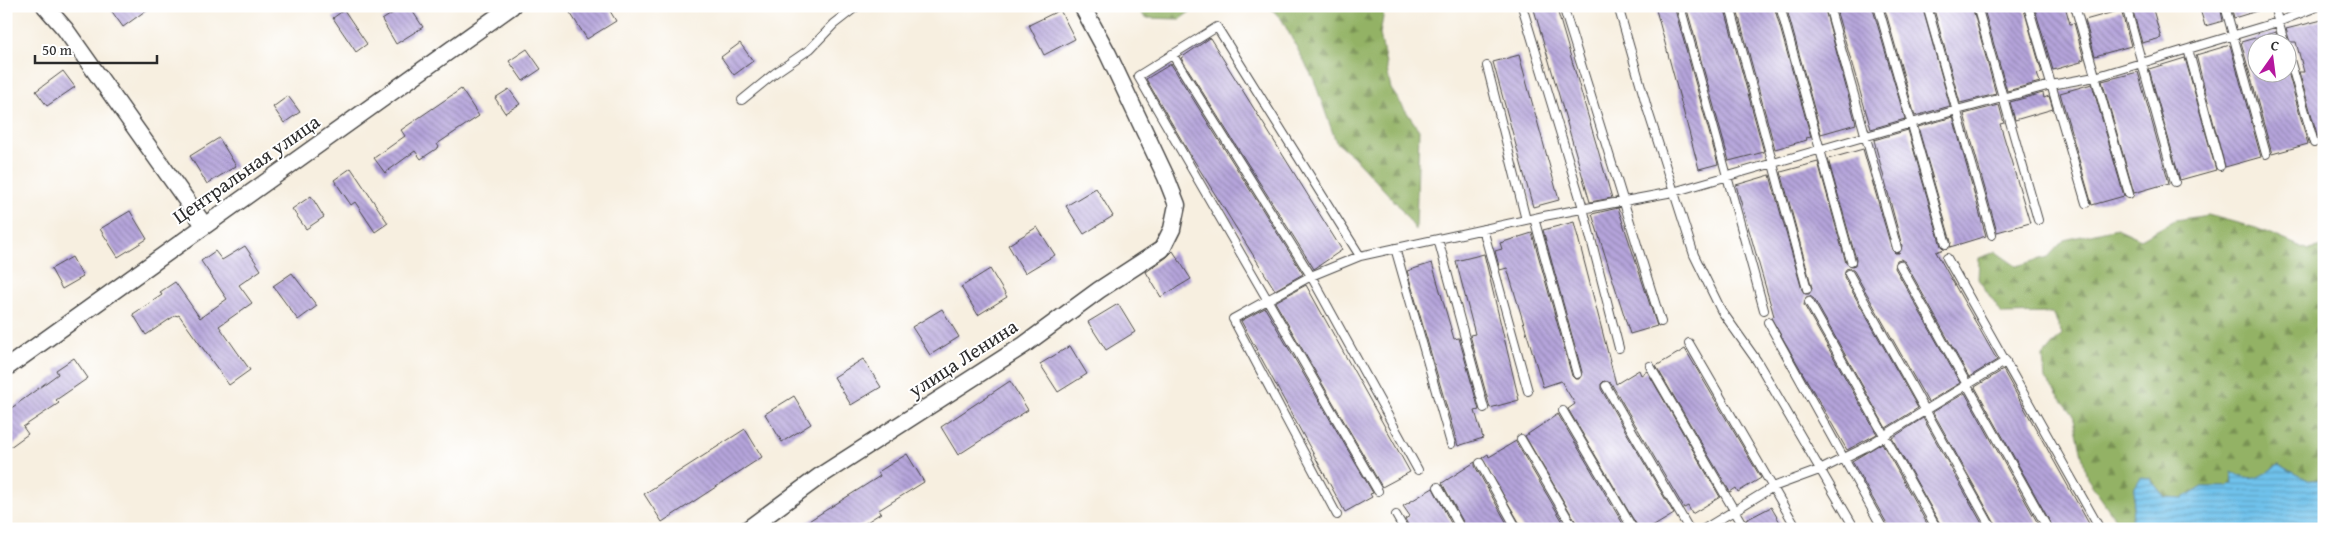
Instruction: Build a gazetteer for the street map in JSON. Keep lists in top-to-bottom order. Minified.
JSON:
{"streets":{"street":["Центральная улица","улица Ленина"]},"scale_bar":"50 m","north":"top"}
